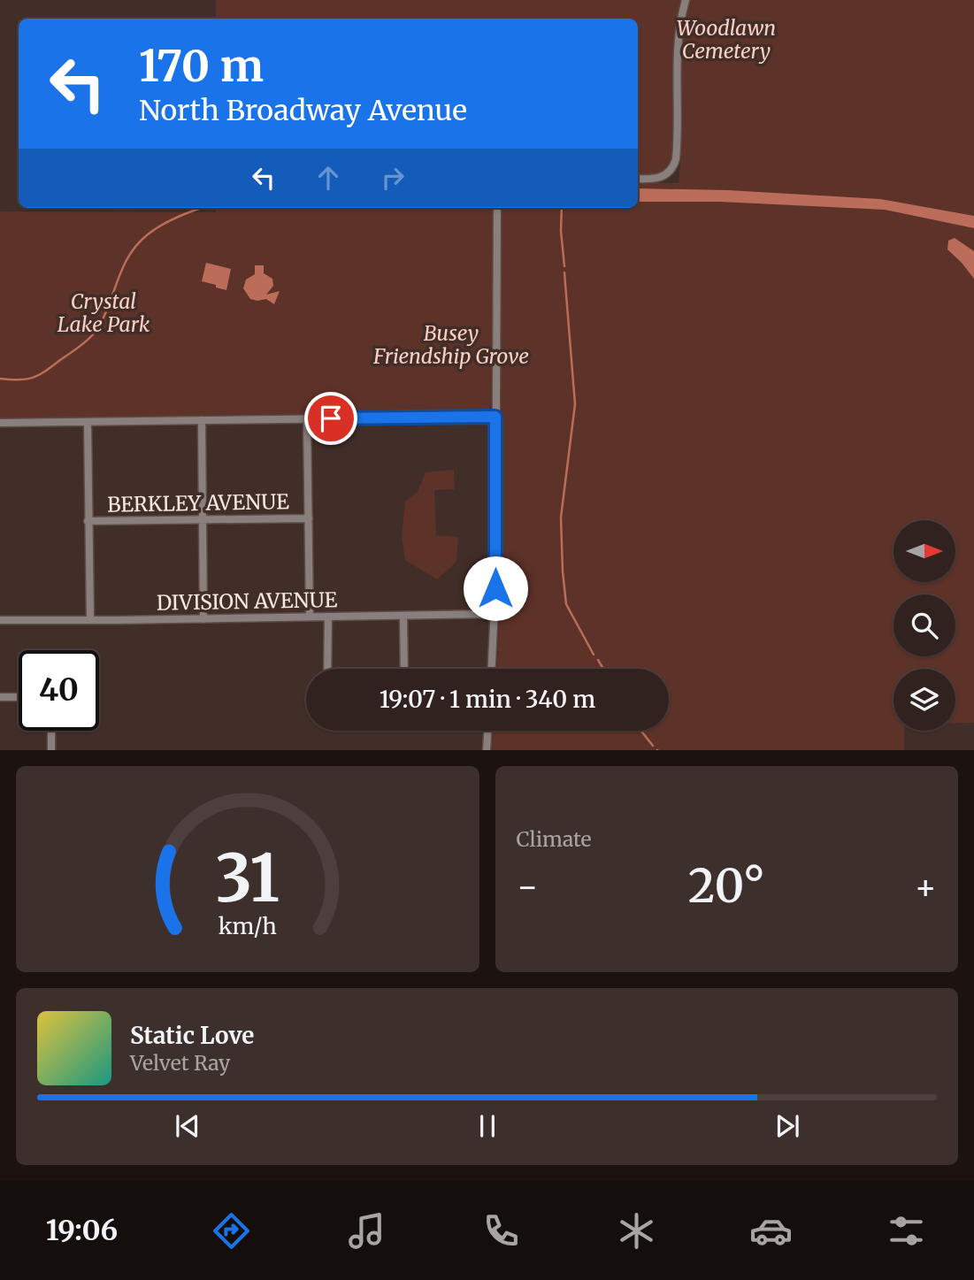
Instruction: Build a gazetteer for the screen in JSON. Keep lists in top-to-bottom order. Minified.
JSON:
{"streets":{"street":["BERKLEY AVENUE","DIVISION AVENUE"]},"parks":["Woodlawn Cemetery","Crystal Lake Park","Busey Friendship Grove"],"north":"right","page":{"turn":["170 m","North Broadway Avenue"],"limit":"40","trip":"19:07 · 1 min · 340 m","tile":"Climate","heat":["−","20°","+"],"song":["Static Love","Velvet Ray"],"tabs":"19:06","gauge":["31","km/h"]}}
